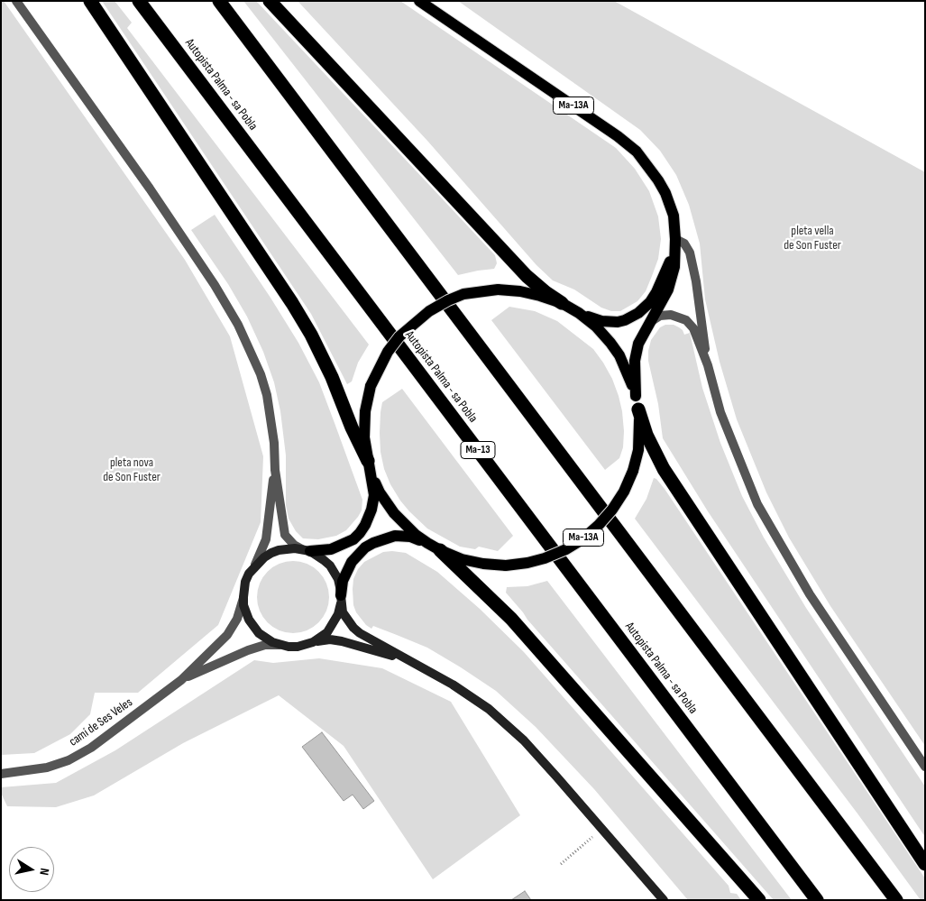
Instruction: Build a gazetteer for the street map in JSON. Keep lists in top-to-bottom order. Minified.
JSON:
{"streets":{"highway":["Autopista Palma - sa Pobla","Ma-13"],"main road":["Ma-13A"],"street":["camí de Ses Veles"]},"parks":["pleta vella de Son Fuster","pleta nova de Son Fuster"],"north":"right"}
